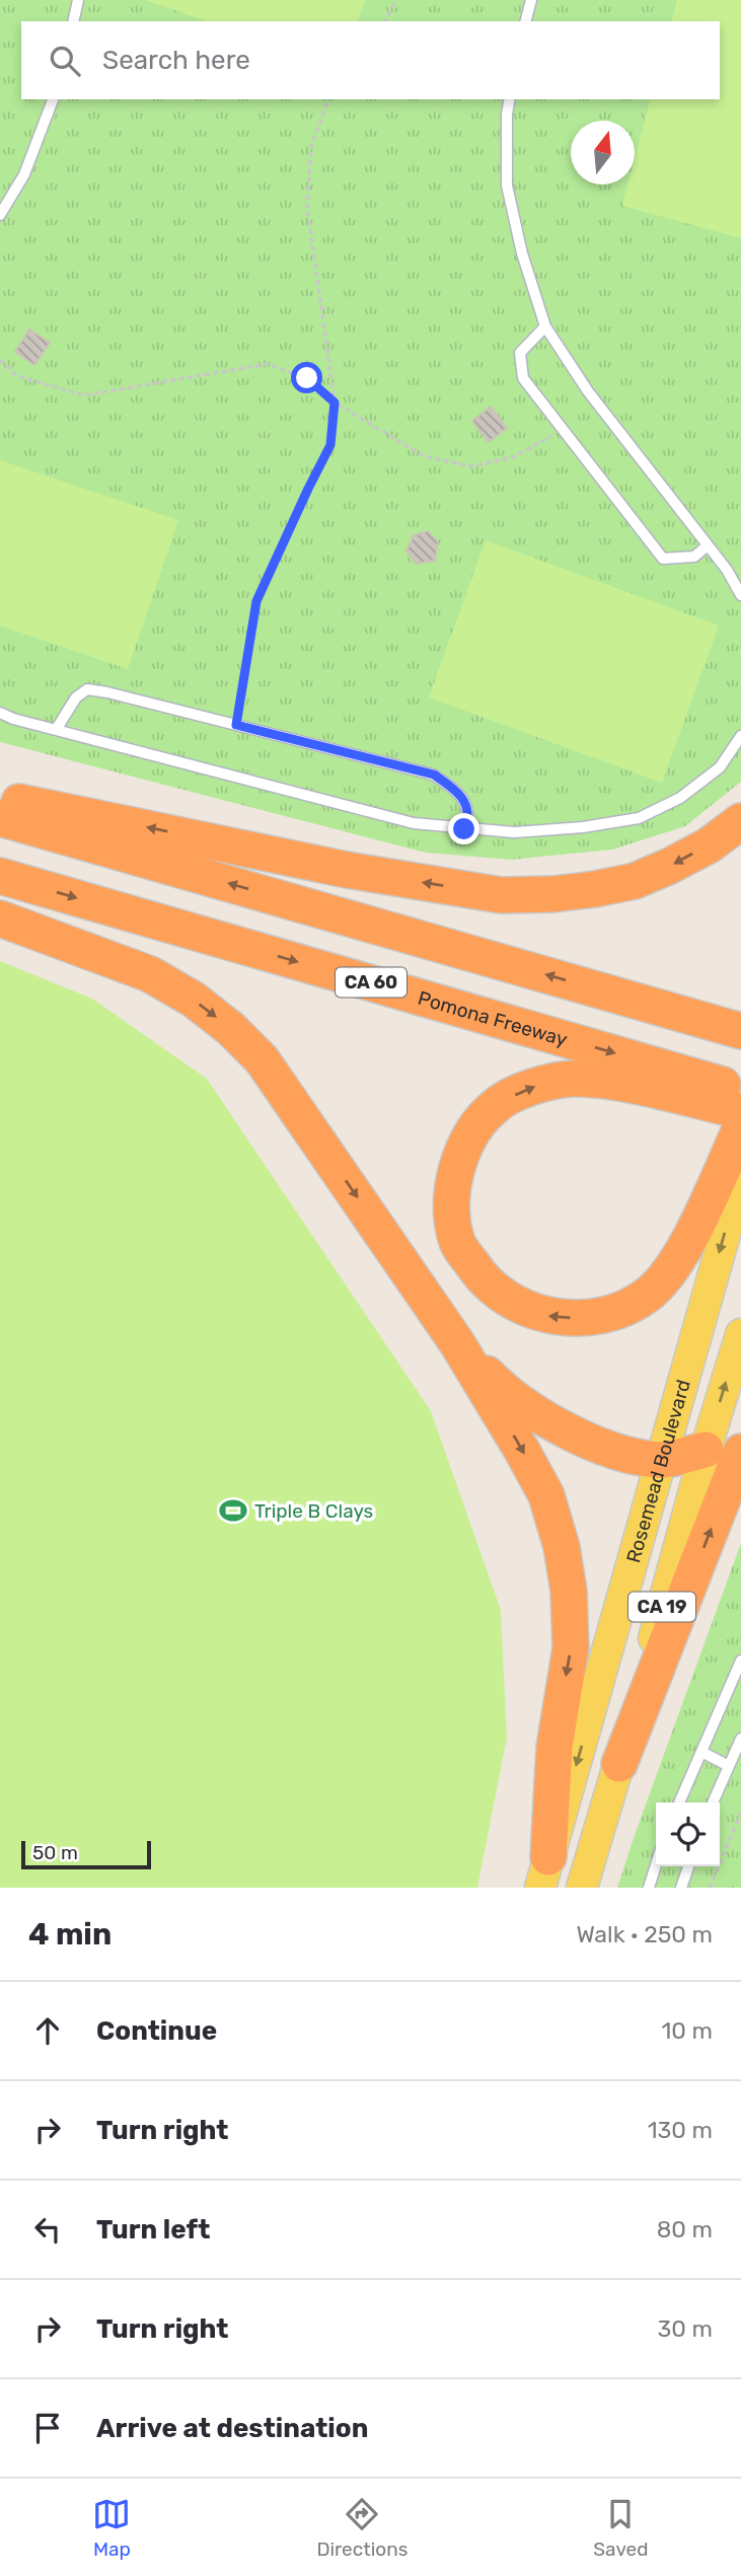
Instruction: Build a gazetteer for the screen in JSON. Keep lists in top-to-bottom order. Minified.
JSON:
{"streets":{"highway":["CA 60","Pomona Freeway"],"main road":["Rosemead Boulevard","CA 19"]},"places":{"sports":["Triple B Clays"]},"scale_bar":"50 m","north":"top","page":{"search":"Search here","scale":"50 m","heading":["4 min","Walk · 250 m"],"list":[["Continue","10 m"],["Turn right","130 m"],["Turn left","80 m"],["Turn right","30 m"],"Arrive at destination"],"nav":["Map","Directions","Saved"]}}
